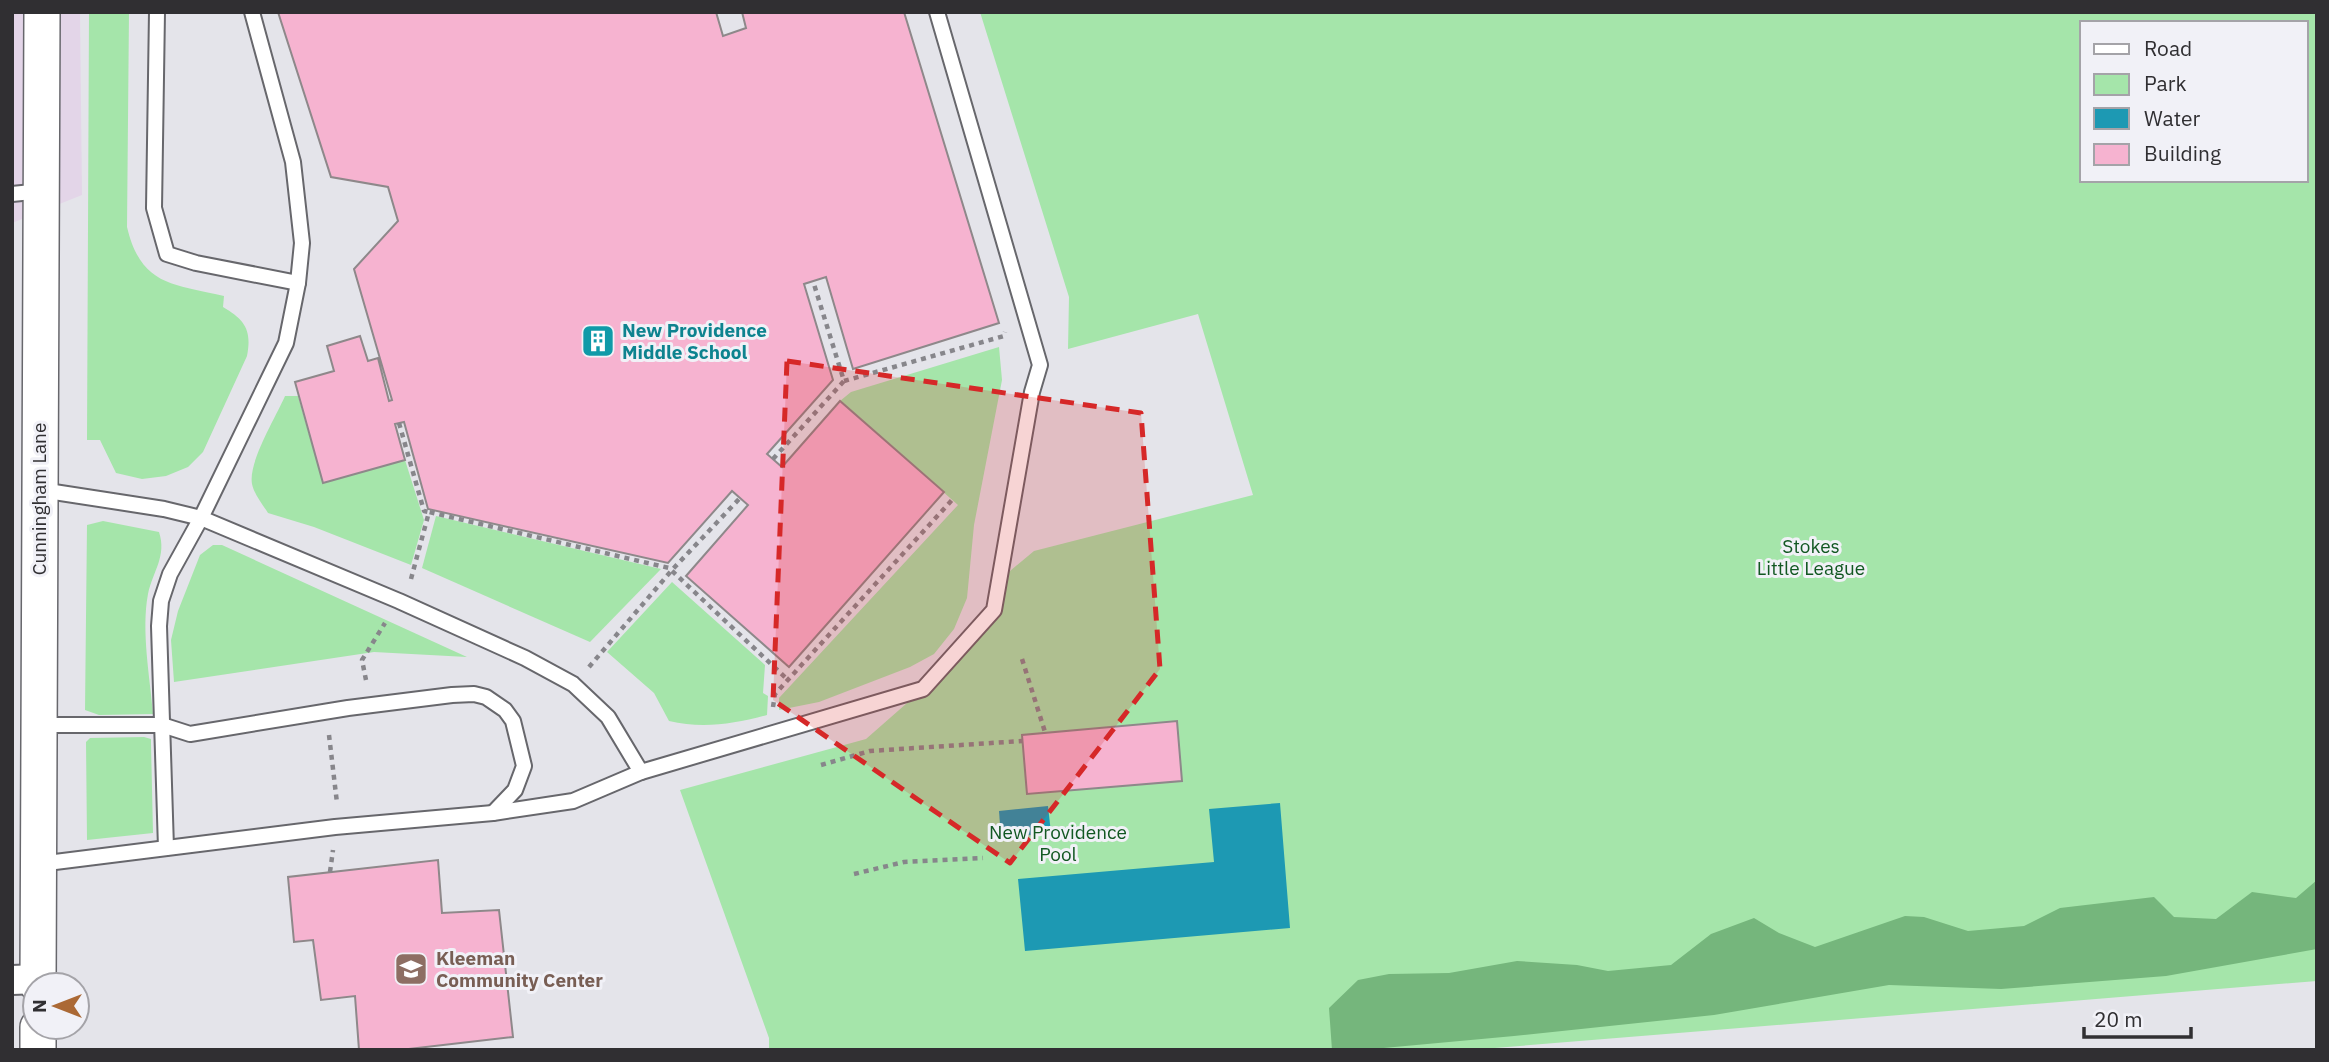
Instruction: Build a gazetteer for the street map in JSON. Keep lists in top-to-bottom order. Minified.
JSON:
{"streets":{"street":["Cunningham Lane"]},"parks":["Stokes Little League","New Providence Pool"],"places":{"building":["New Providence Middle School"],"school or university":["Kleeman Community Center"]},"legend":["Road","Park","Water","Building"],"scale_bar":"20 m","north":"left"}
